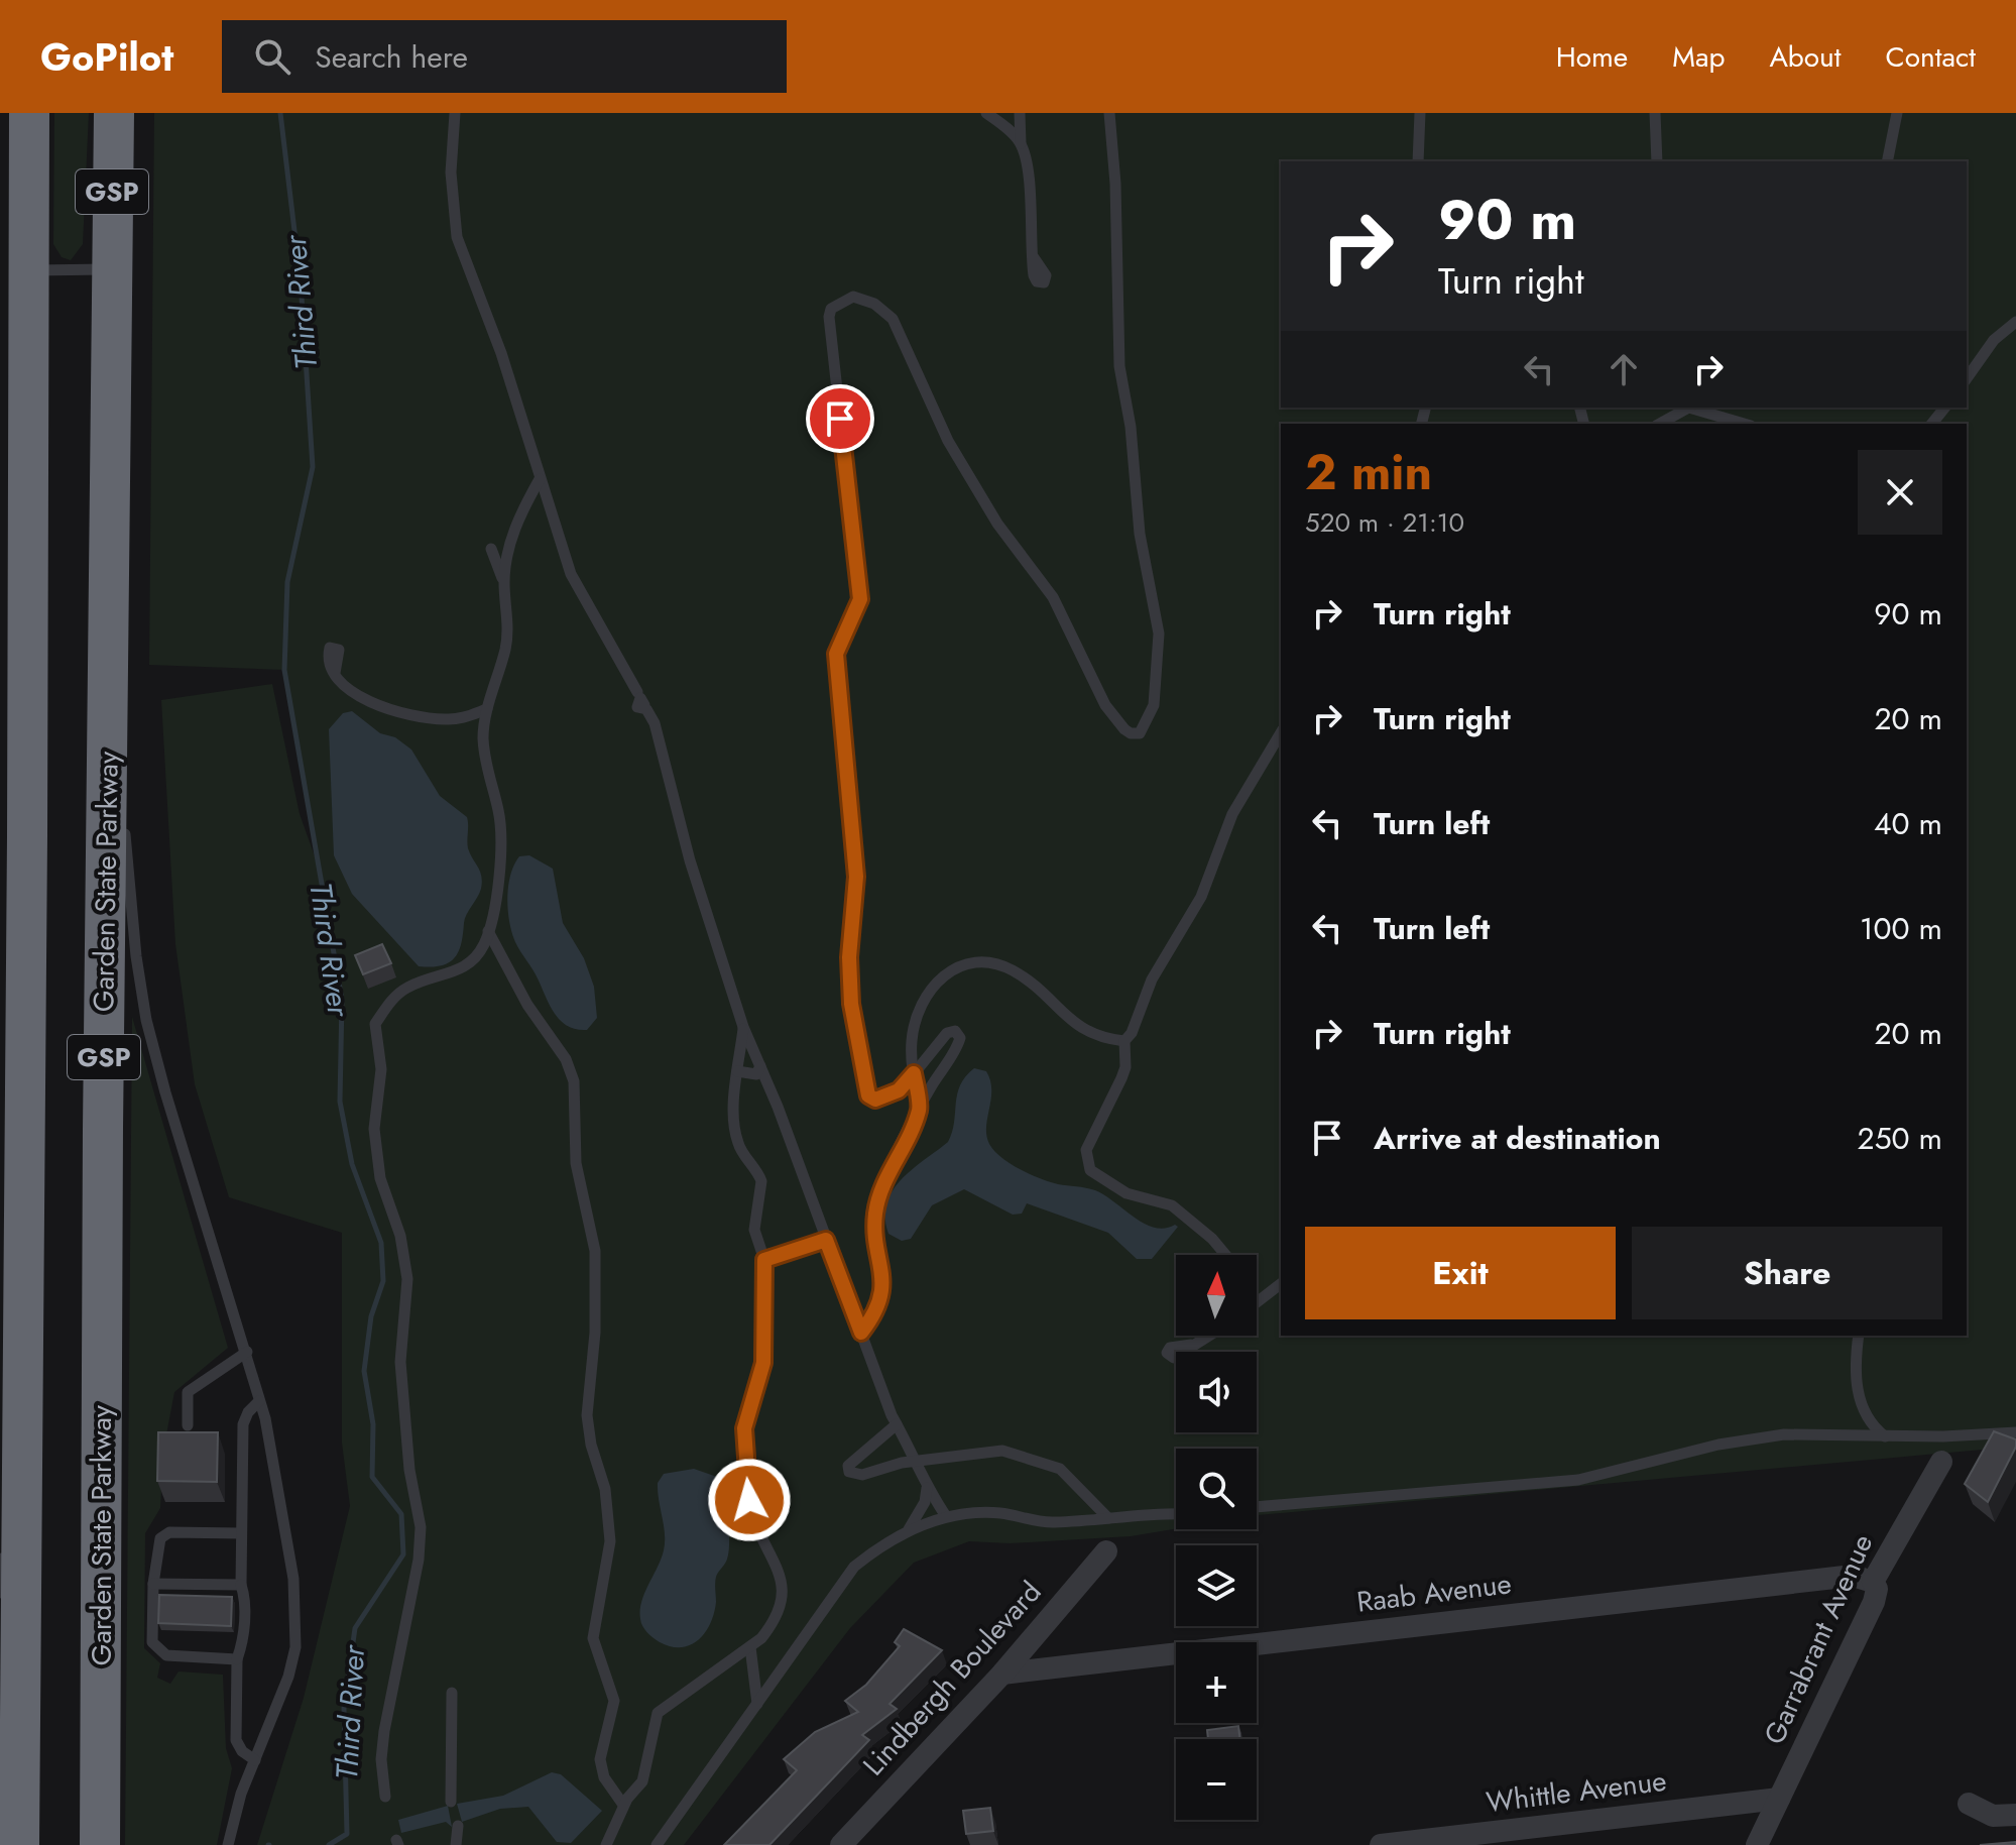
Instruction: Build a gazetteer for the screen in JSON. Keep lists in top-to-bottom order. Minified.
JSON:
{"streets":{"highway":["GSP","Garden State Parkway"],"street":["Raab Avenue","Garrabrant Avenue","Lindbergh Boulevard","Whittle Avenue"]},"crossings":[["Raab Avenue","Garrabrant Avenue"],["Raab Avenue","Lindbergh Boulevard"],["Garrabrant Avenue","Whittle Avenue"]],"water":["Third River"],"north":"top","page":{"header":"GoPilot","search":"Search here","nav":["Home","Map","About","Contact"],"turn":["90 m","Turn right"],"heading":["2 min","520 m · 21:10"],"list":[{"name":"Turn right","value":"90 m"},{"name":"Turn right","value":"20 m"},{"name":"Turn left","value":"40 m"},{"name":"Turn left","value":"100 m"},{"name":"Turn right","value":"20 m"},{"name":"Arrive at destination","value":"250 m"}],"buttons":["Exit","Share"],"map_buttons":["+","−"]}}
